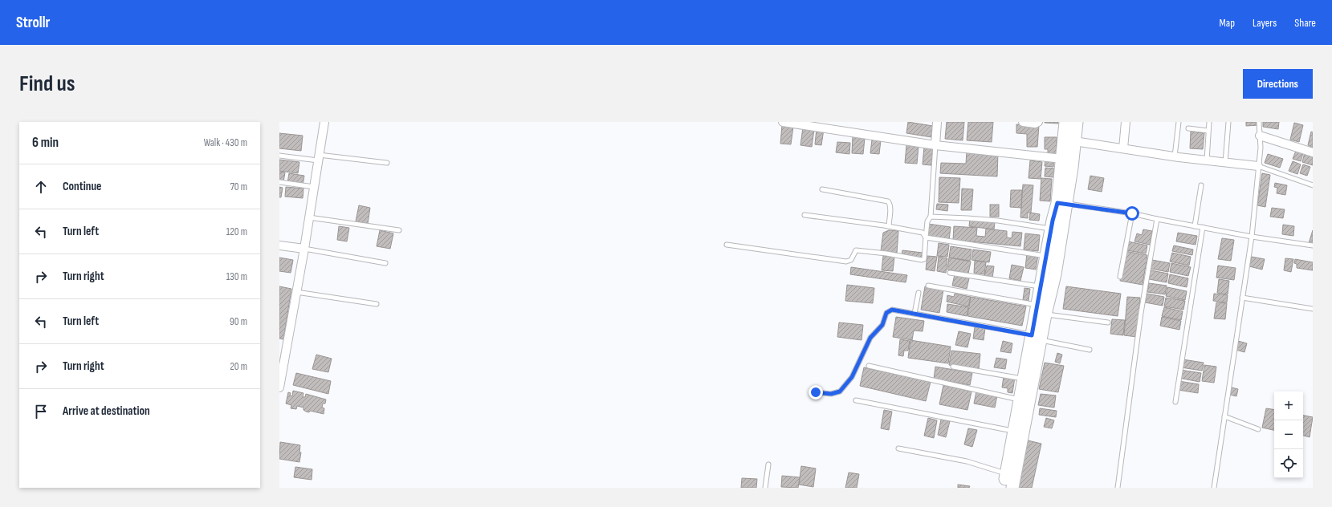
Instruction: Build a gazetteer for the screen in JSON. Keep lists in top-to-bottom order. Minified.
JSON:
{"page":{"header":"Strollr","nav":["Map","Layers","Share"],"buttons":"Directions","title":"Find us","heading":["6 min","Walk · 430 m"],"list":[["Continue","70 m"],["Turn left","120 m"],["Turn right","130 m"],["Turn left","90 m"],["Turn right","20 m"],"Arrive at destination"],"map_buttons":["+","−"]}}
